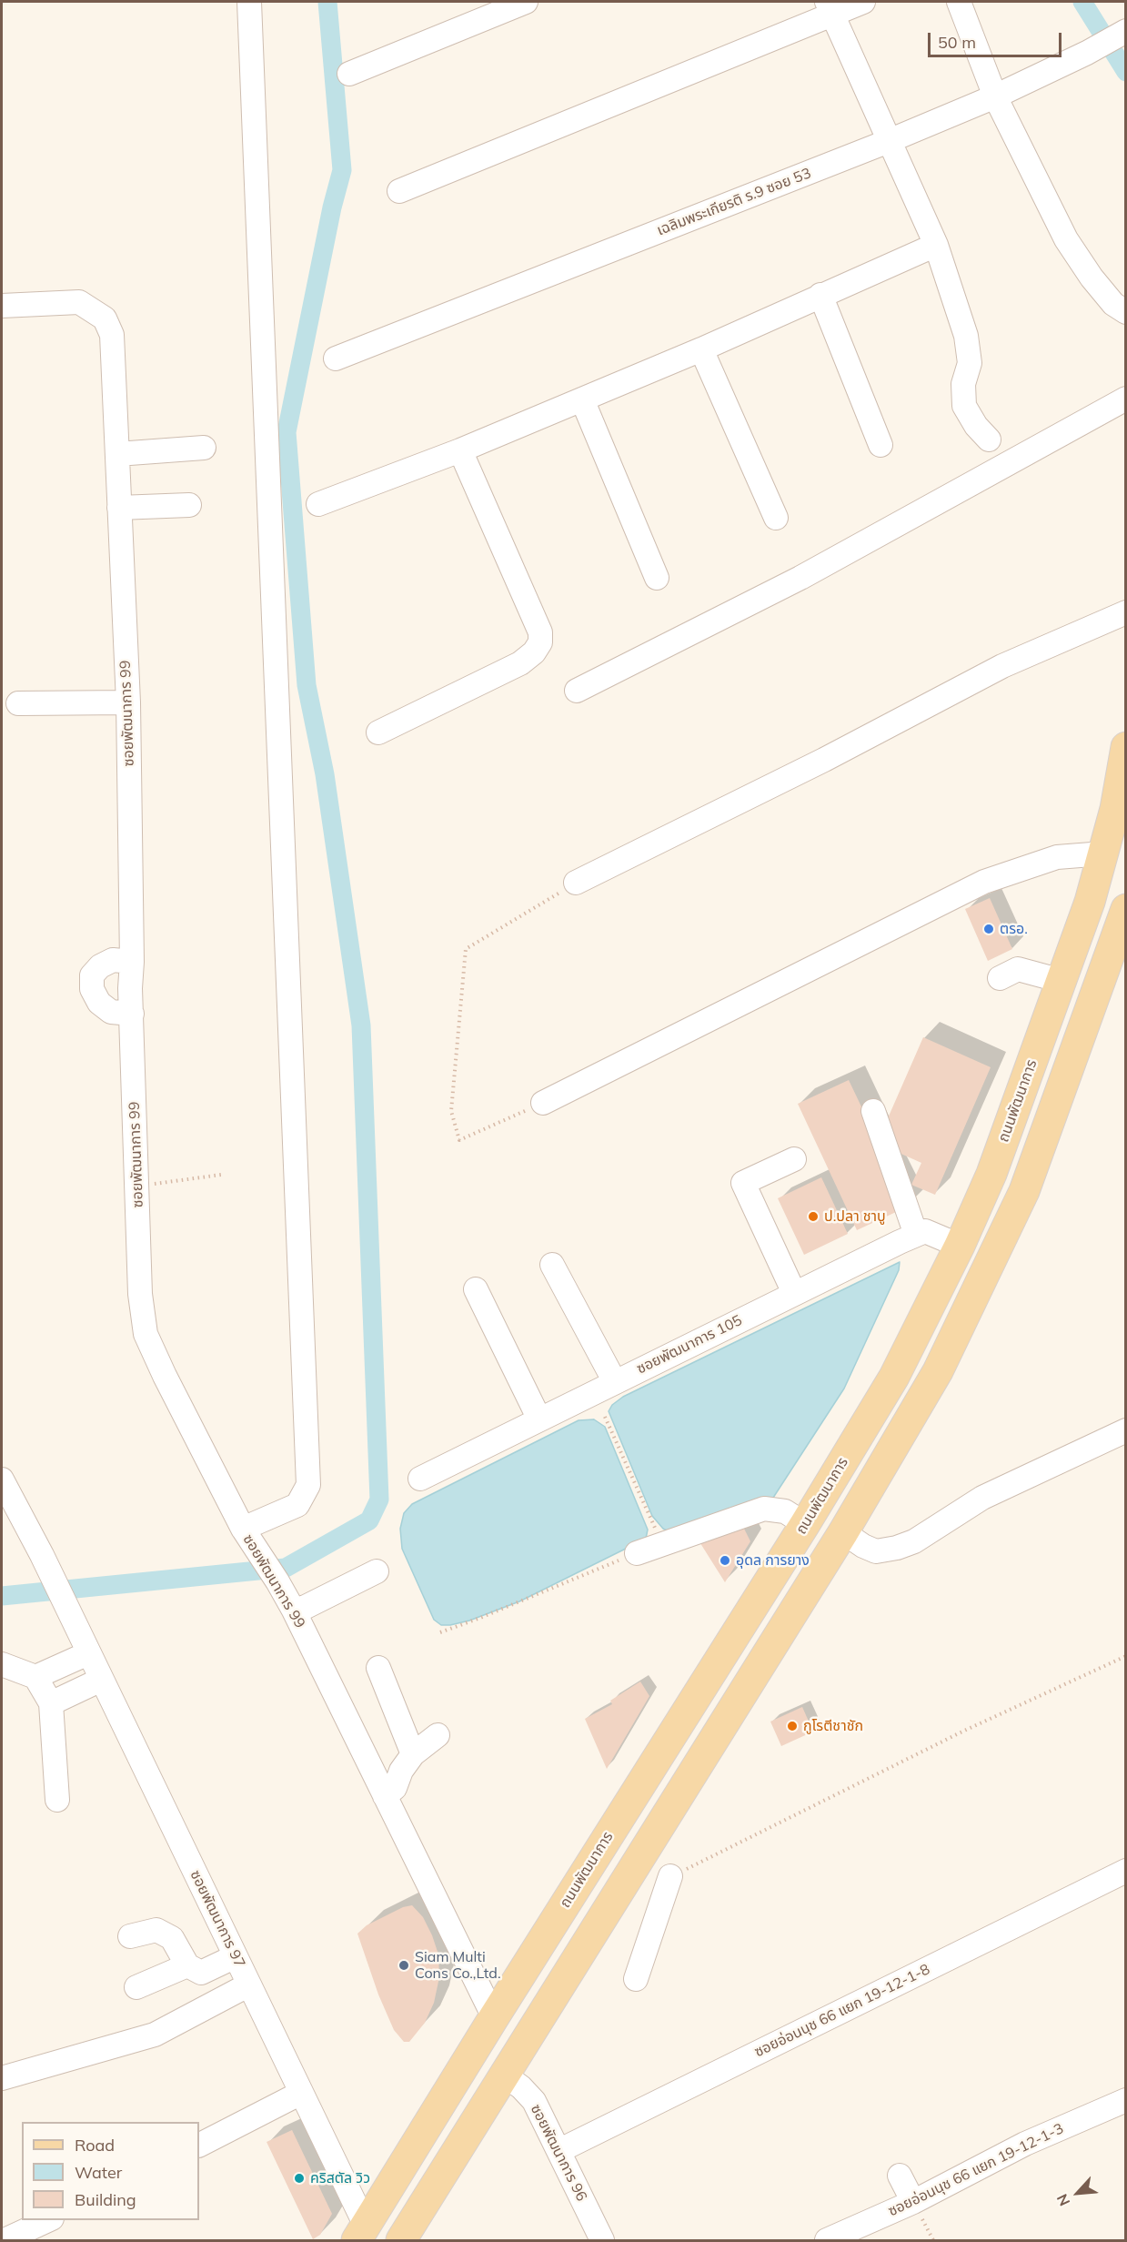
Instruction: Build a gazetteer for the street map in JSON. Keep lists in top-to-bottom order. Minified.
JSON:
{"streets":{"main road":["ถนนพัฒนาการ"],"street":["เฉลิมพระเกียรติ ร.9 ซอย 53","ซอยพัฒนาการ 99","ซอยพัฒนาการ 105","ซอยพัฒนาการ 97","ซอยอ่อนนุช 66 แยก 19-12-1-8","ซอยพัฒนาการ 96","ซอยอ่อนนุช 66 แยก 19-12-1-3"]},"crossings":[["ซอยพัฒนาการ 99","ถนนพัฒนาการ"],["ถนนพัฒนาการ","ซอยพัฒนาการ 97"],["ซอยอ่อนนุช 66 แยก 19-12-1-8","ซอยพัฒนาการ 96"]],"places":["ตรอ.","ป.ปลา ชาบู","อุดล การยาง","กูโรตีชาชัก","Siam Multi Cons Co.,Ltd.","คริสตัล วิว"],"legend":["Road","Water","Building"],"scale_bar":"50 m","north":"bottom left"}
